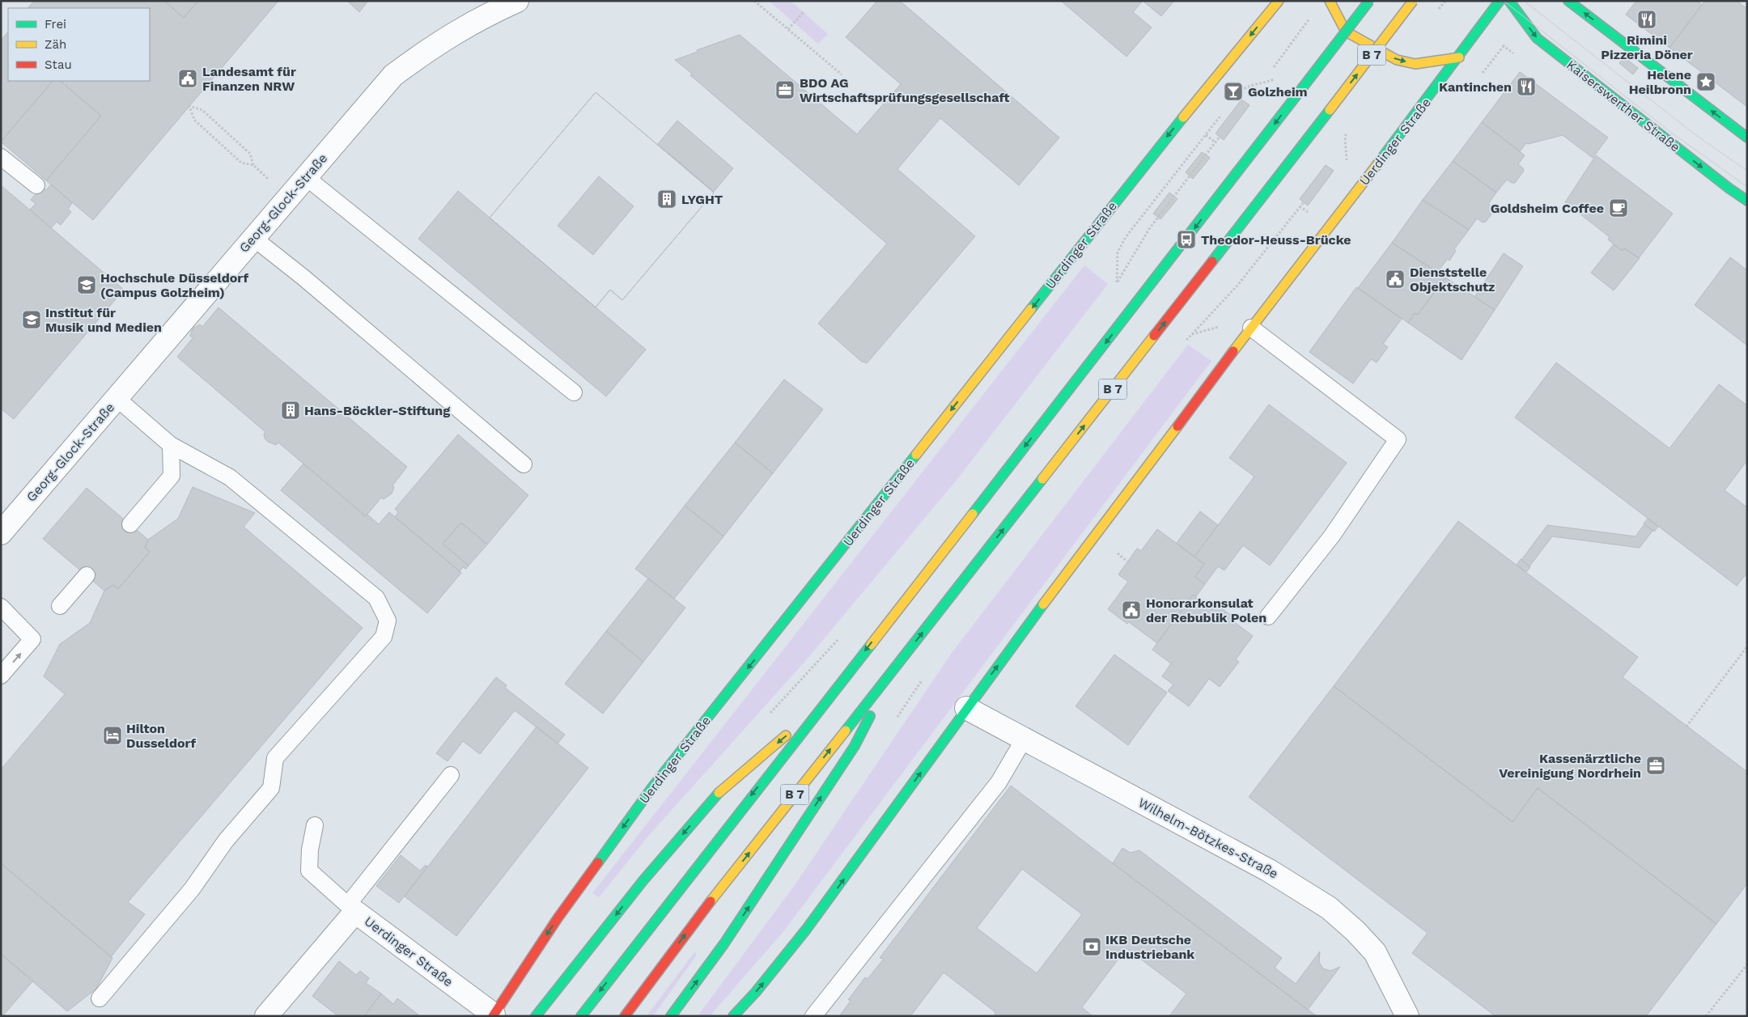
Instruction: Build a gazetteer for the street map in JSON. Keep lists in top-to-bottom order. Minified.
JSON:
{"streets":{"main road":["B 7","Kaiserswerther Straße","Uerdinger Straße"],"street":["Georg-Glock-Straße","Wilhelm-Bötzkes-Straße"]},"crossings":[["Uerdinger Straße","Wilhelm-Bötzkes-Straße"]],"places":{"restaurant":["Rimini Pizzeria Döner","Kantinchen"],"public building":["Landesamt für Finanzen NRW","Dienststelle Objektschutz","Honorarkonsulat der Rebublik Polen"],"place":["Helene Heilbronn"],"office":["BDO AG Wirtschaftsprüfungsgesellschaft","Kassenärztliche Vereinigung Nordrhein"],"bar":["Golzheim"],"building":["LYGHT","Hans-Böckler-Stiftung"],"cafe":["Goldsheim Coffee"],"bus stop":["Theodor-Heuss-Brücke"],"school or university":["Hochschule Düsseldorf (Campus Golzheim)","Institut für Musik und Medien"],"hotel":["Hilton Dusseldorf"],"bank":["IKB Deutsche Industriebank"]},"legend":["Frei","Zäh","Stau"]}
